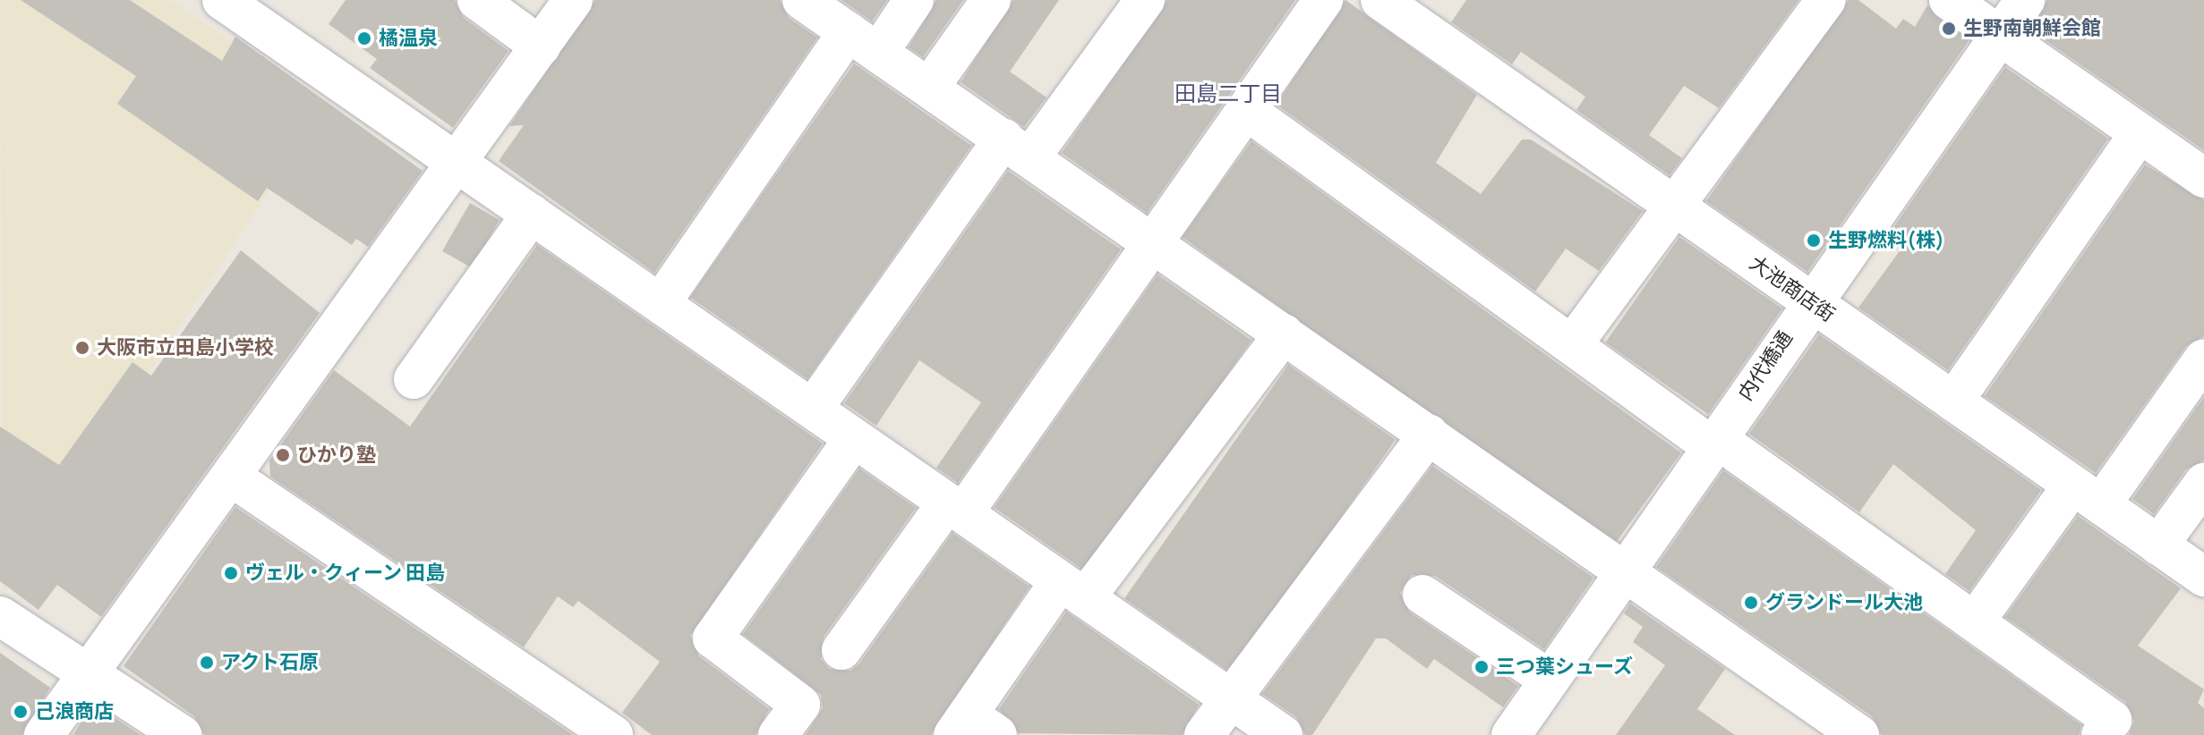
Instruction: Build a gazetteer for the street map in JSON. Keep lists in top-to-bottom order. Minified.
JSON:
{"streets":{"street":["大池商店街","内代橋通"]},"crossings":[["大池商店街","内代橋通"]],"districts":["田島二丁目"],"places":["生野南朝鮮会館","橘温泉","生野燃料(株)","大阪市立田島小学校","ひかり塾","ヴェル・クィーン 田島","グランドール大池","アクト石原","三つ葉シューズ","己浪商店"]}
